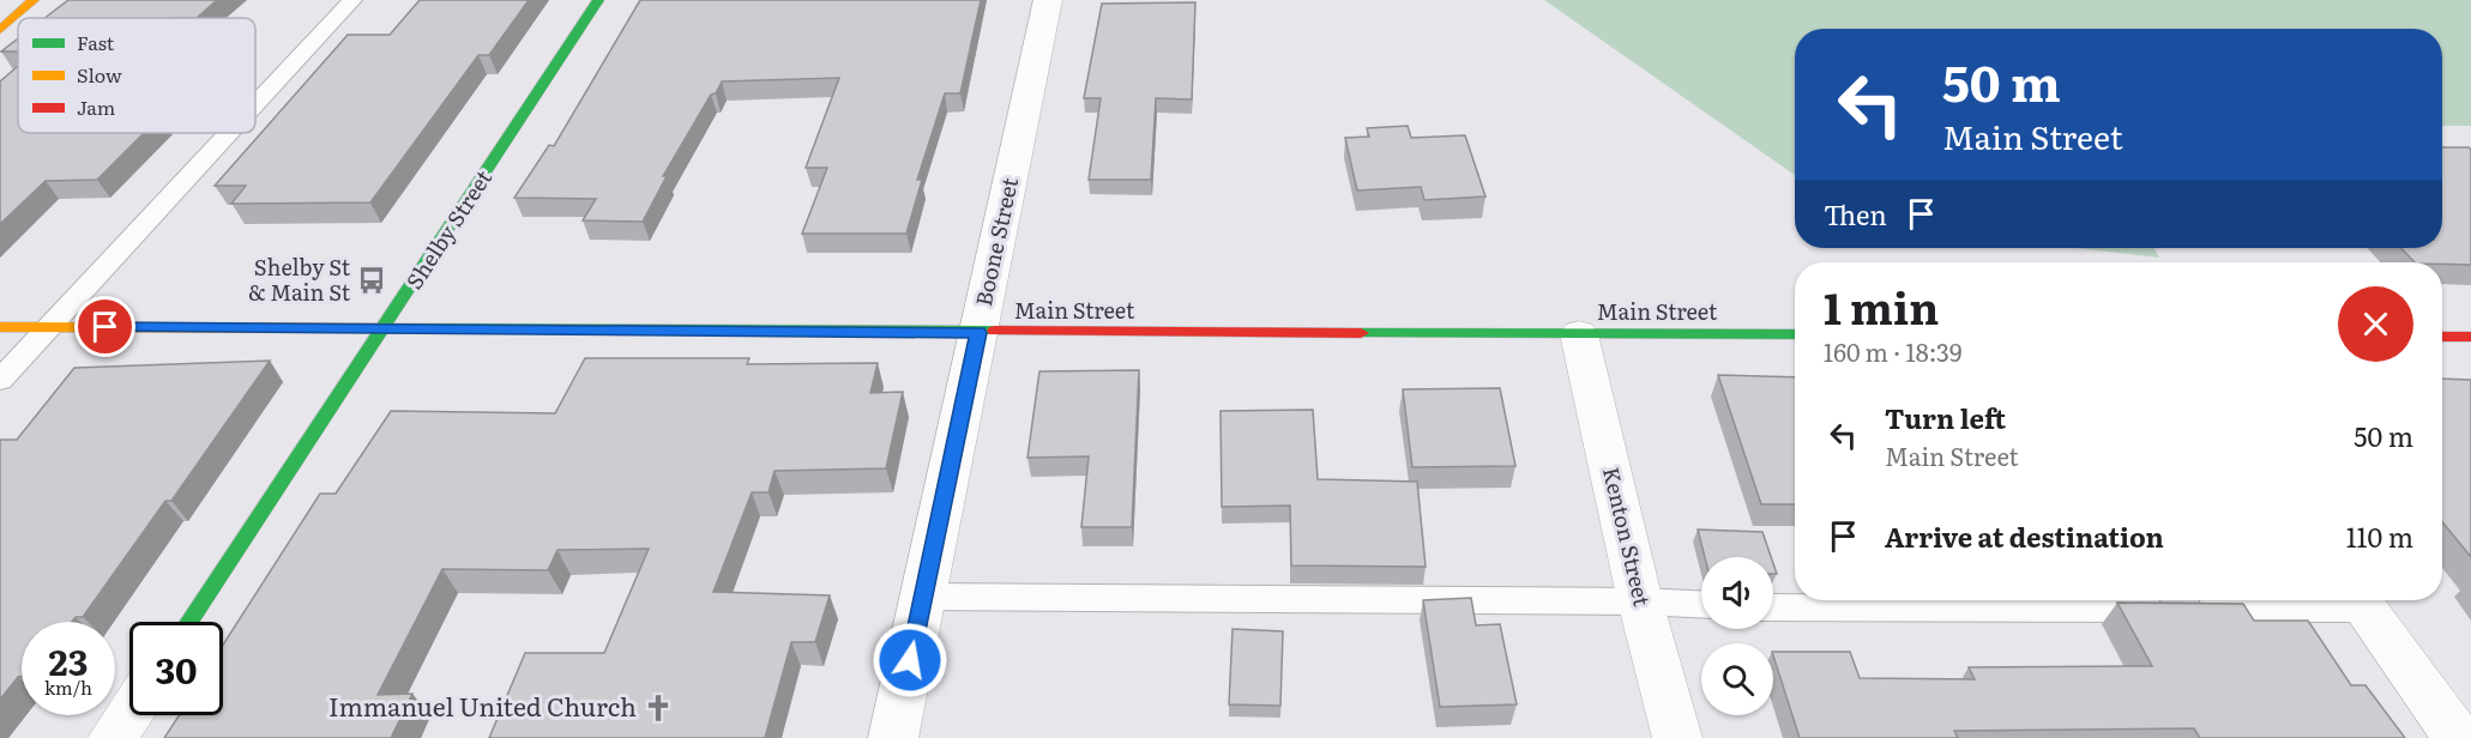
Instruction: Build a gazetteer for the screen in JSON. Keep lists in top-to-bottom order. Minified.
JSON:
{"streets":{"street":["Shelby Street","Boone Street","Main Street","Kenton Street"]},"crossings":[["Shelby Street","Main Street"],["Boone Street","Main Street"],["Main Street","Kenton Street"]],"places":{"bus stop":["Shelby St & Main St"],"church":["Immanuel United Church"]},"legend":["Fast","Slow","Jam"],"page":{"turn":["50 m","Main Street"],"then":"Then","heading":["1 min","160 m · 18:39"],"list":[{"name":"Turn left","note":"Main Street","value":"50 m"},{"name":"Arrive at destination","value":"110 m"}],"speed":"23 km/h","limit":"30"}}
